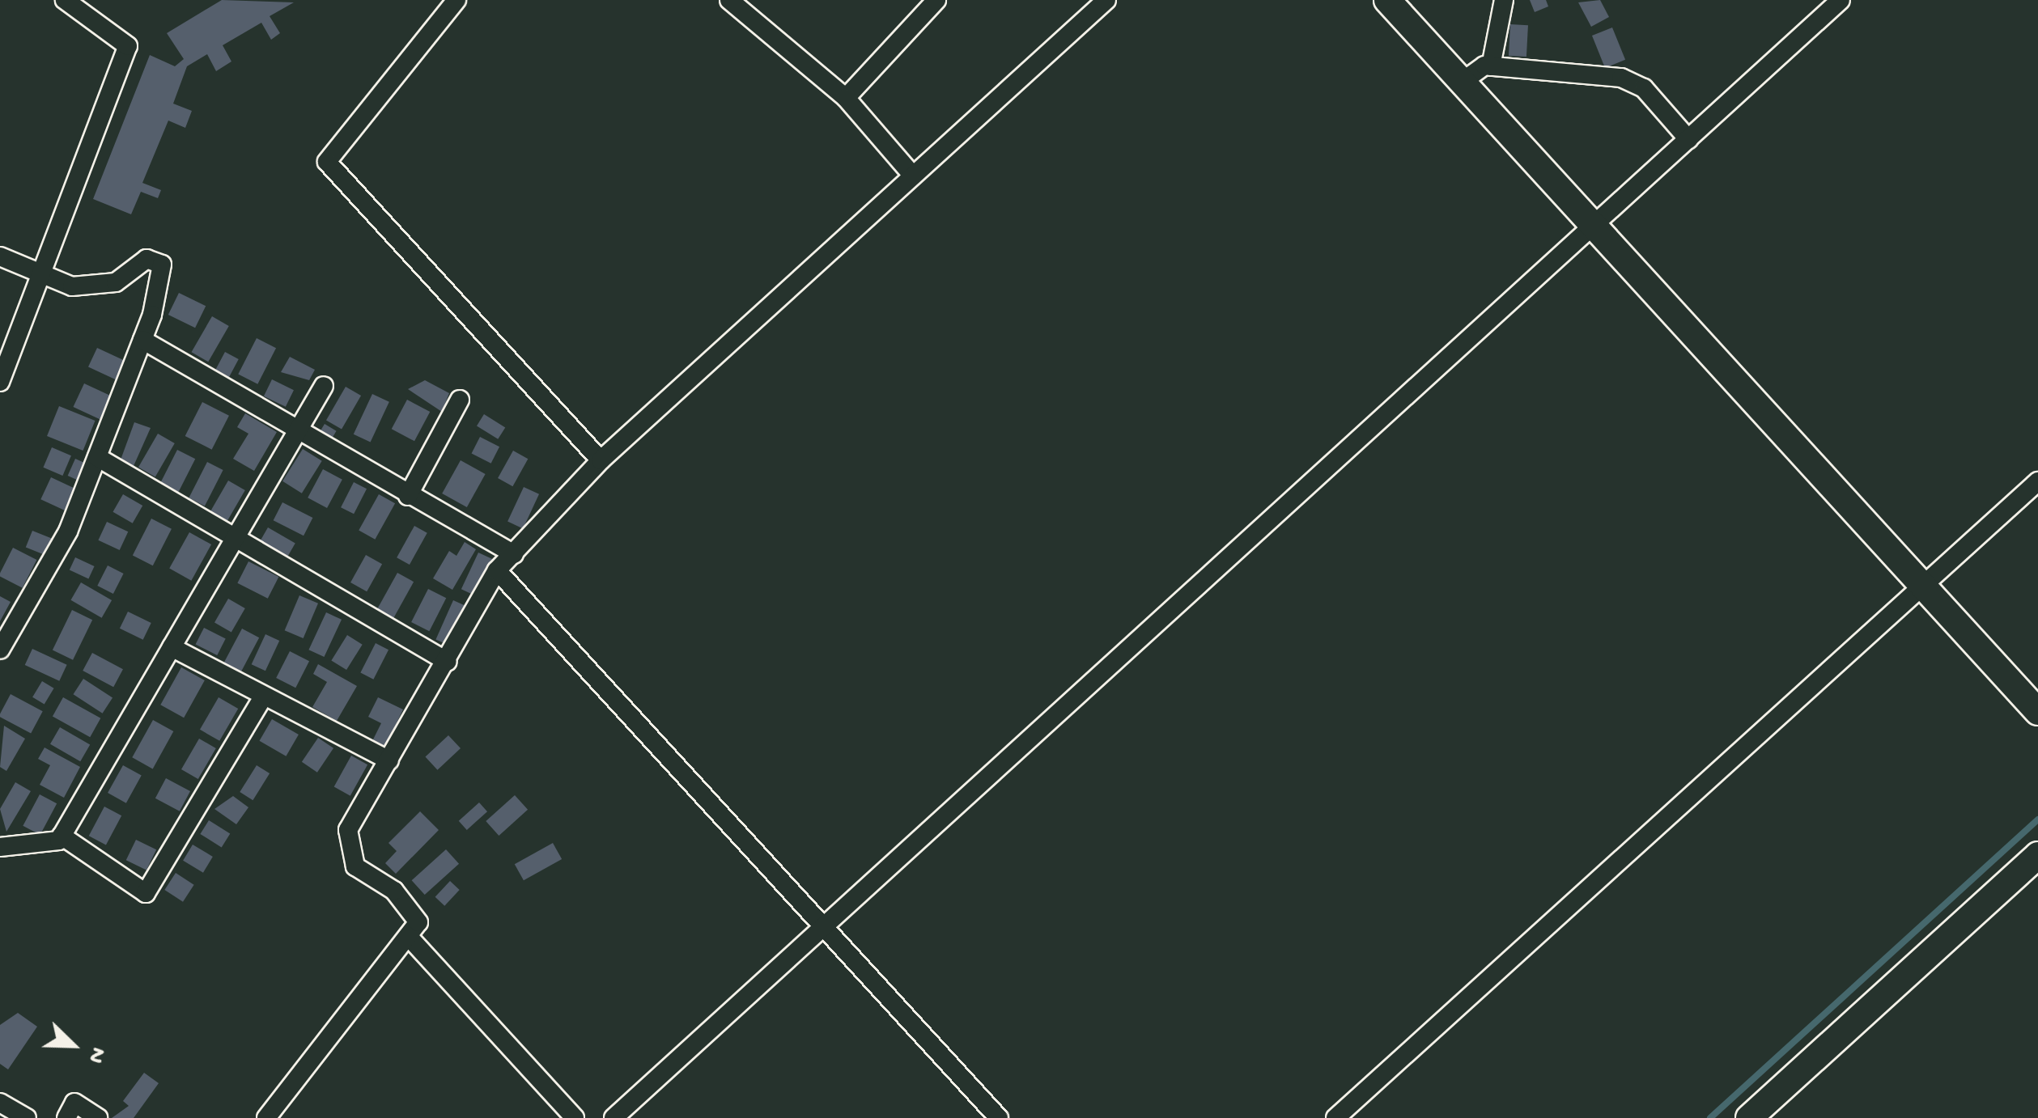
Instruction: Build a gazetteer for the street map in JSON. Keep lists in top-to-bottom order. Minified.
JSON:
{"north":"bottom right"}
